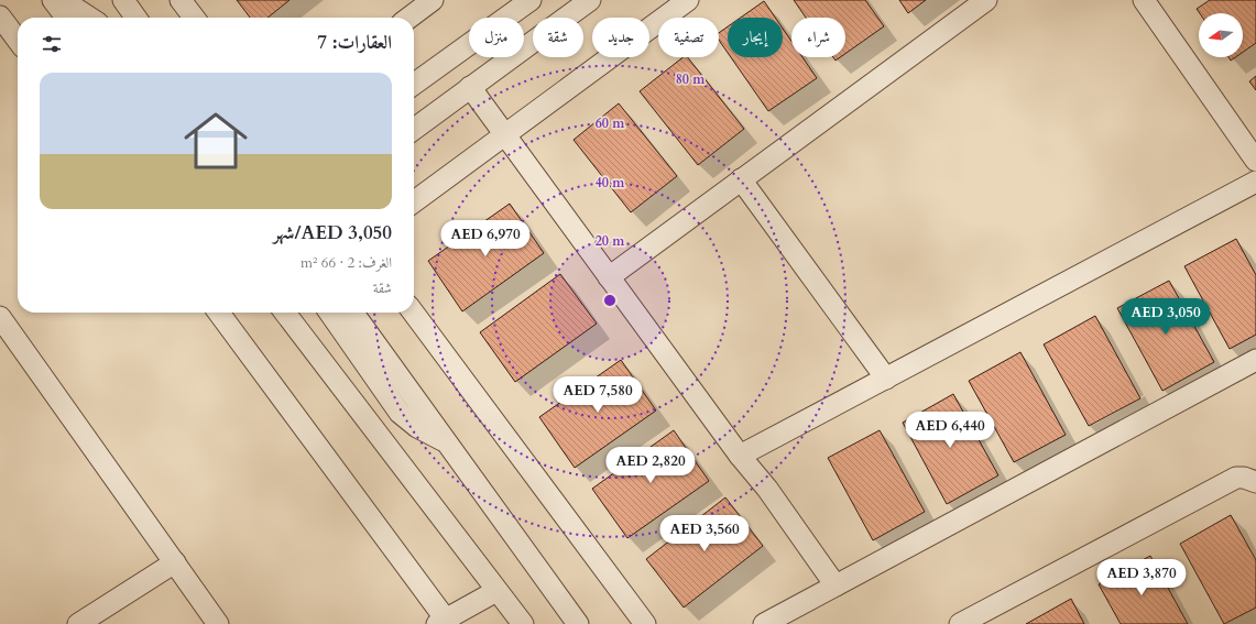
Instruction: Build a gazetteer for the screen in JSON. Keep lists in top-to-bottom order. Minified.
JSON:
{"north":"left","page":{"chip":["شراء","إيجار","تصفية","جديد","شقة","منزل"],"heading":"العقارات: 7","list":[{"name":"AED 3,050/شهر","note":"الغرف: 2 · 66 m² · شقة"}],"price":["AED 6,970","AED 3,050","AED 7,580","AED 6,440","AED 2,820","AED 3,560","AED 3,870"]},"rings":["80 m","60 m","40 m","20 m"]}
